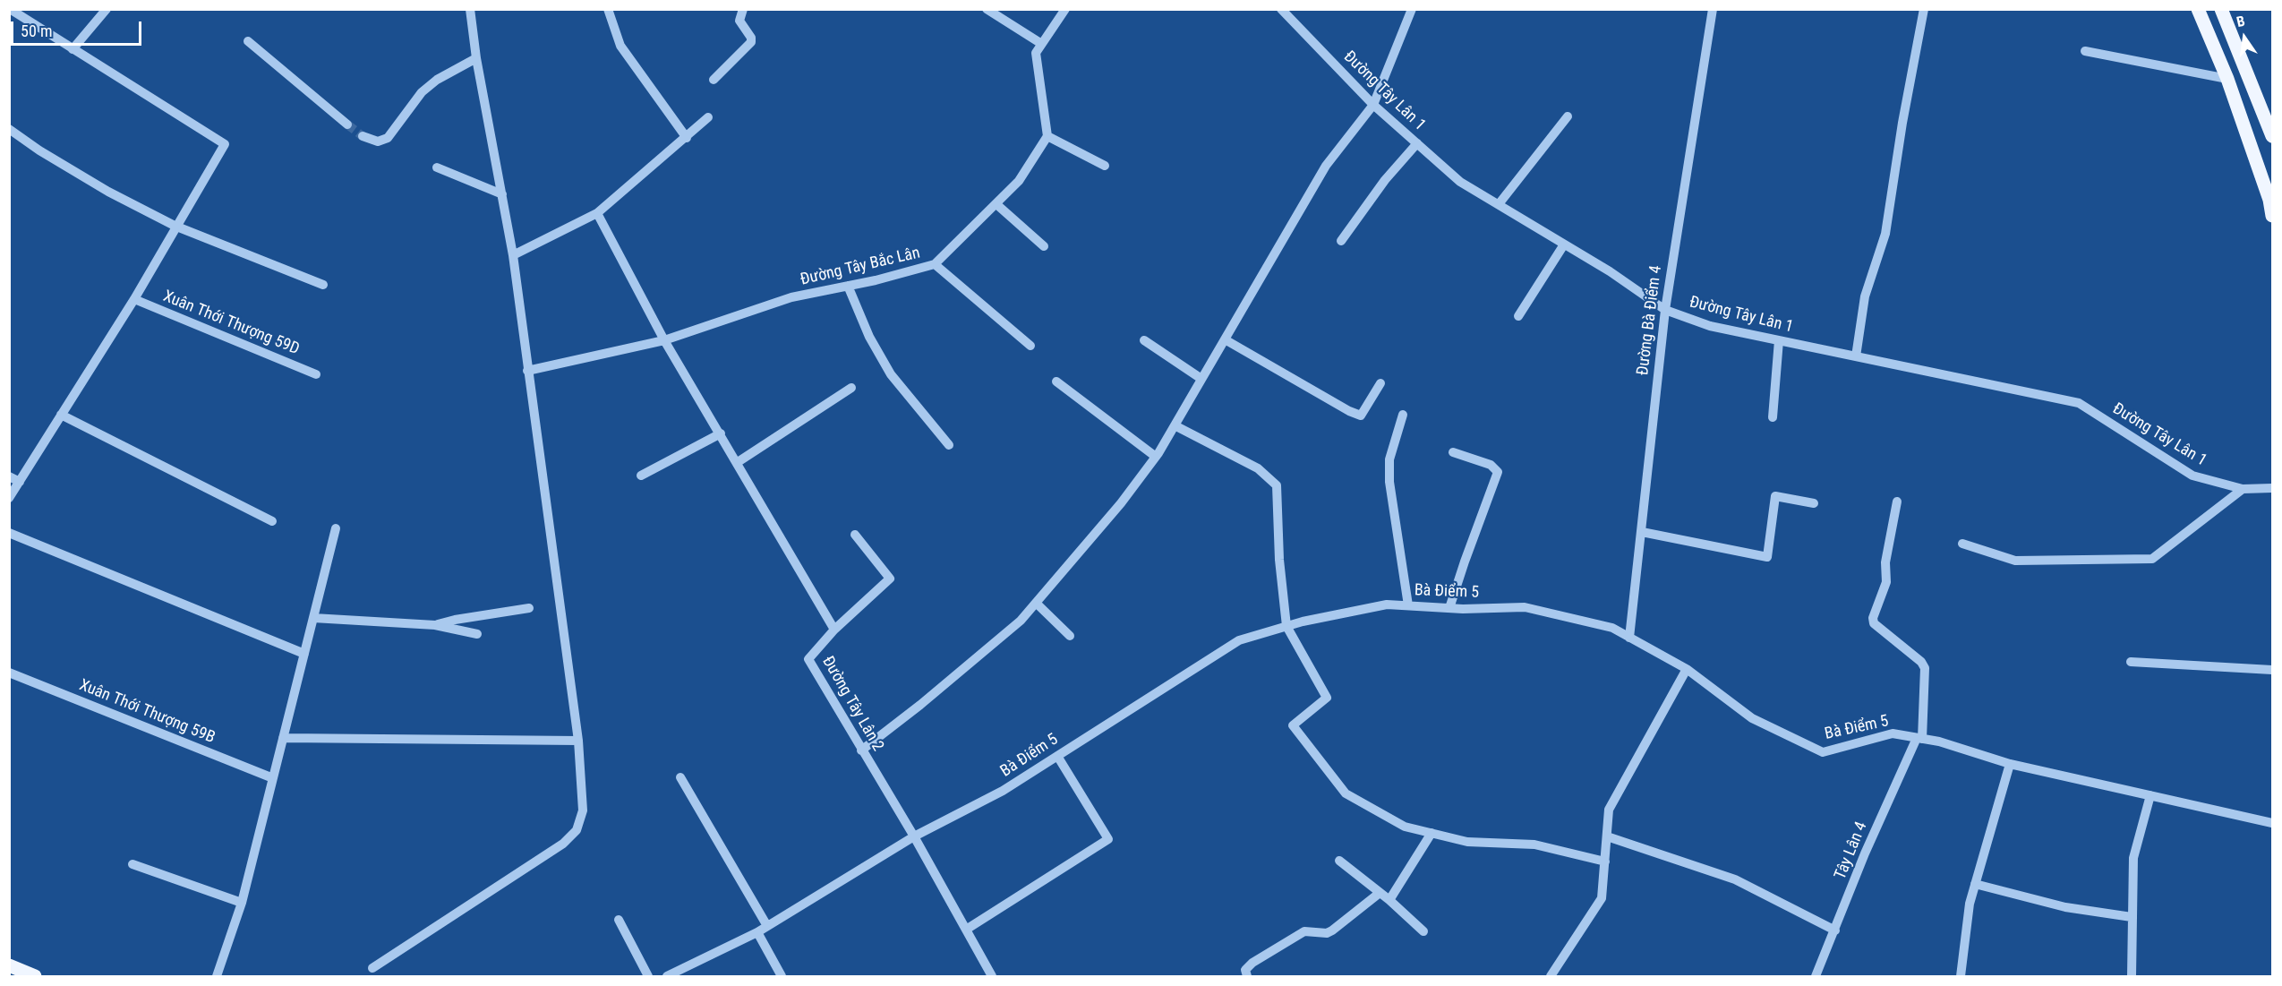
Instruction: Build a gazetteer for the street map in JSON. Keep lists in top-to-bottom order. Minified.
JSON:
{"streets":{"street":["Đường Tây Lân 1","Đường Tây Bắc Lân","Đường Bà Điểm 4","Xuân Thới Thượng 59D","Bà Điểm 5","Đường Tây Lân 2","Xuân Thới Thượng 59B","Tây Lân 4"]},"crossings":[["Đường Tây Lân 1","Đường Bà Điểm 4"],["Đường Tây Bắc Lân","Đường Tây Lân 2"],["Đường Bà Điểm 4","Bà Điểm 5"],["Bà Điểm 5","Đường Tây Lân 2"],["Bà Điểm 5","Tây Lân 4"]],"scale_bar":"50 m","north":"top"}
